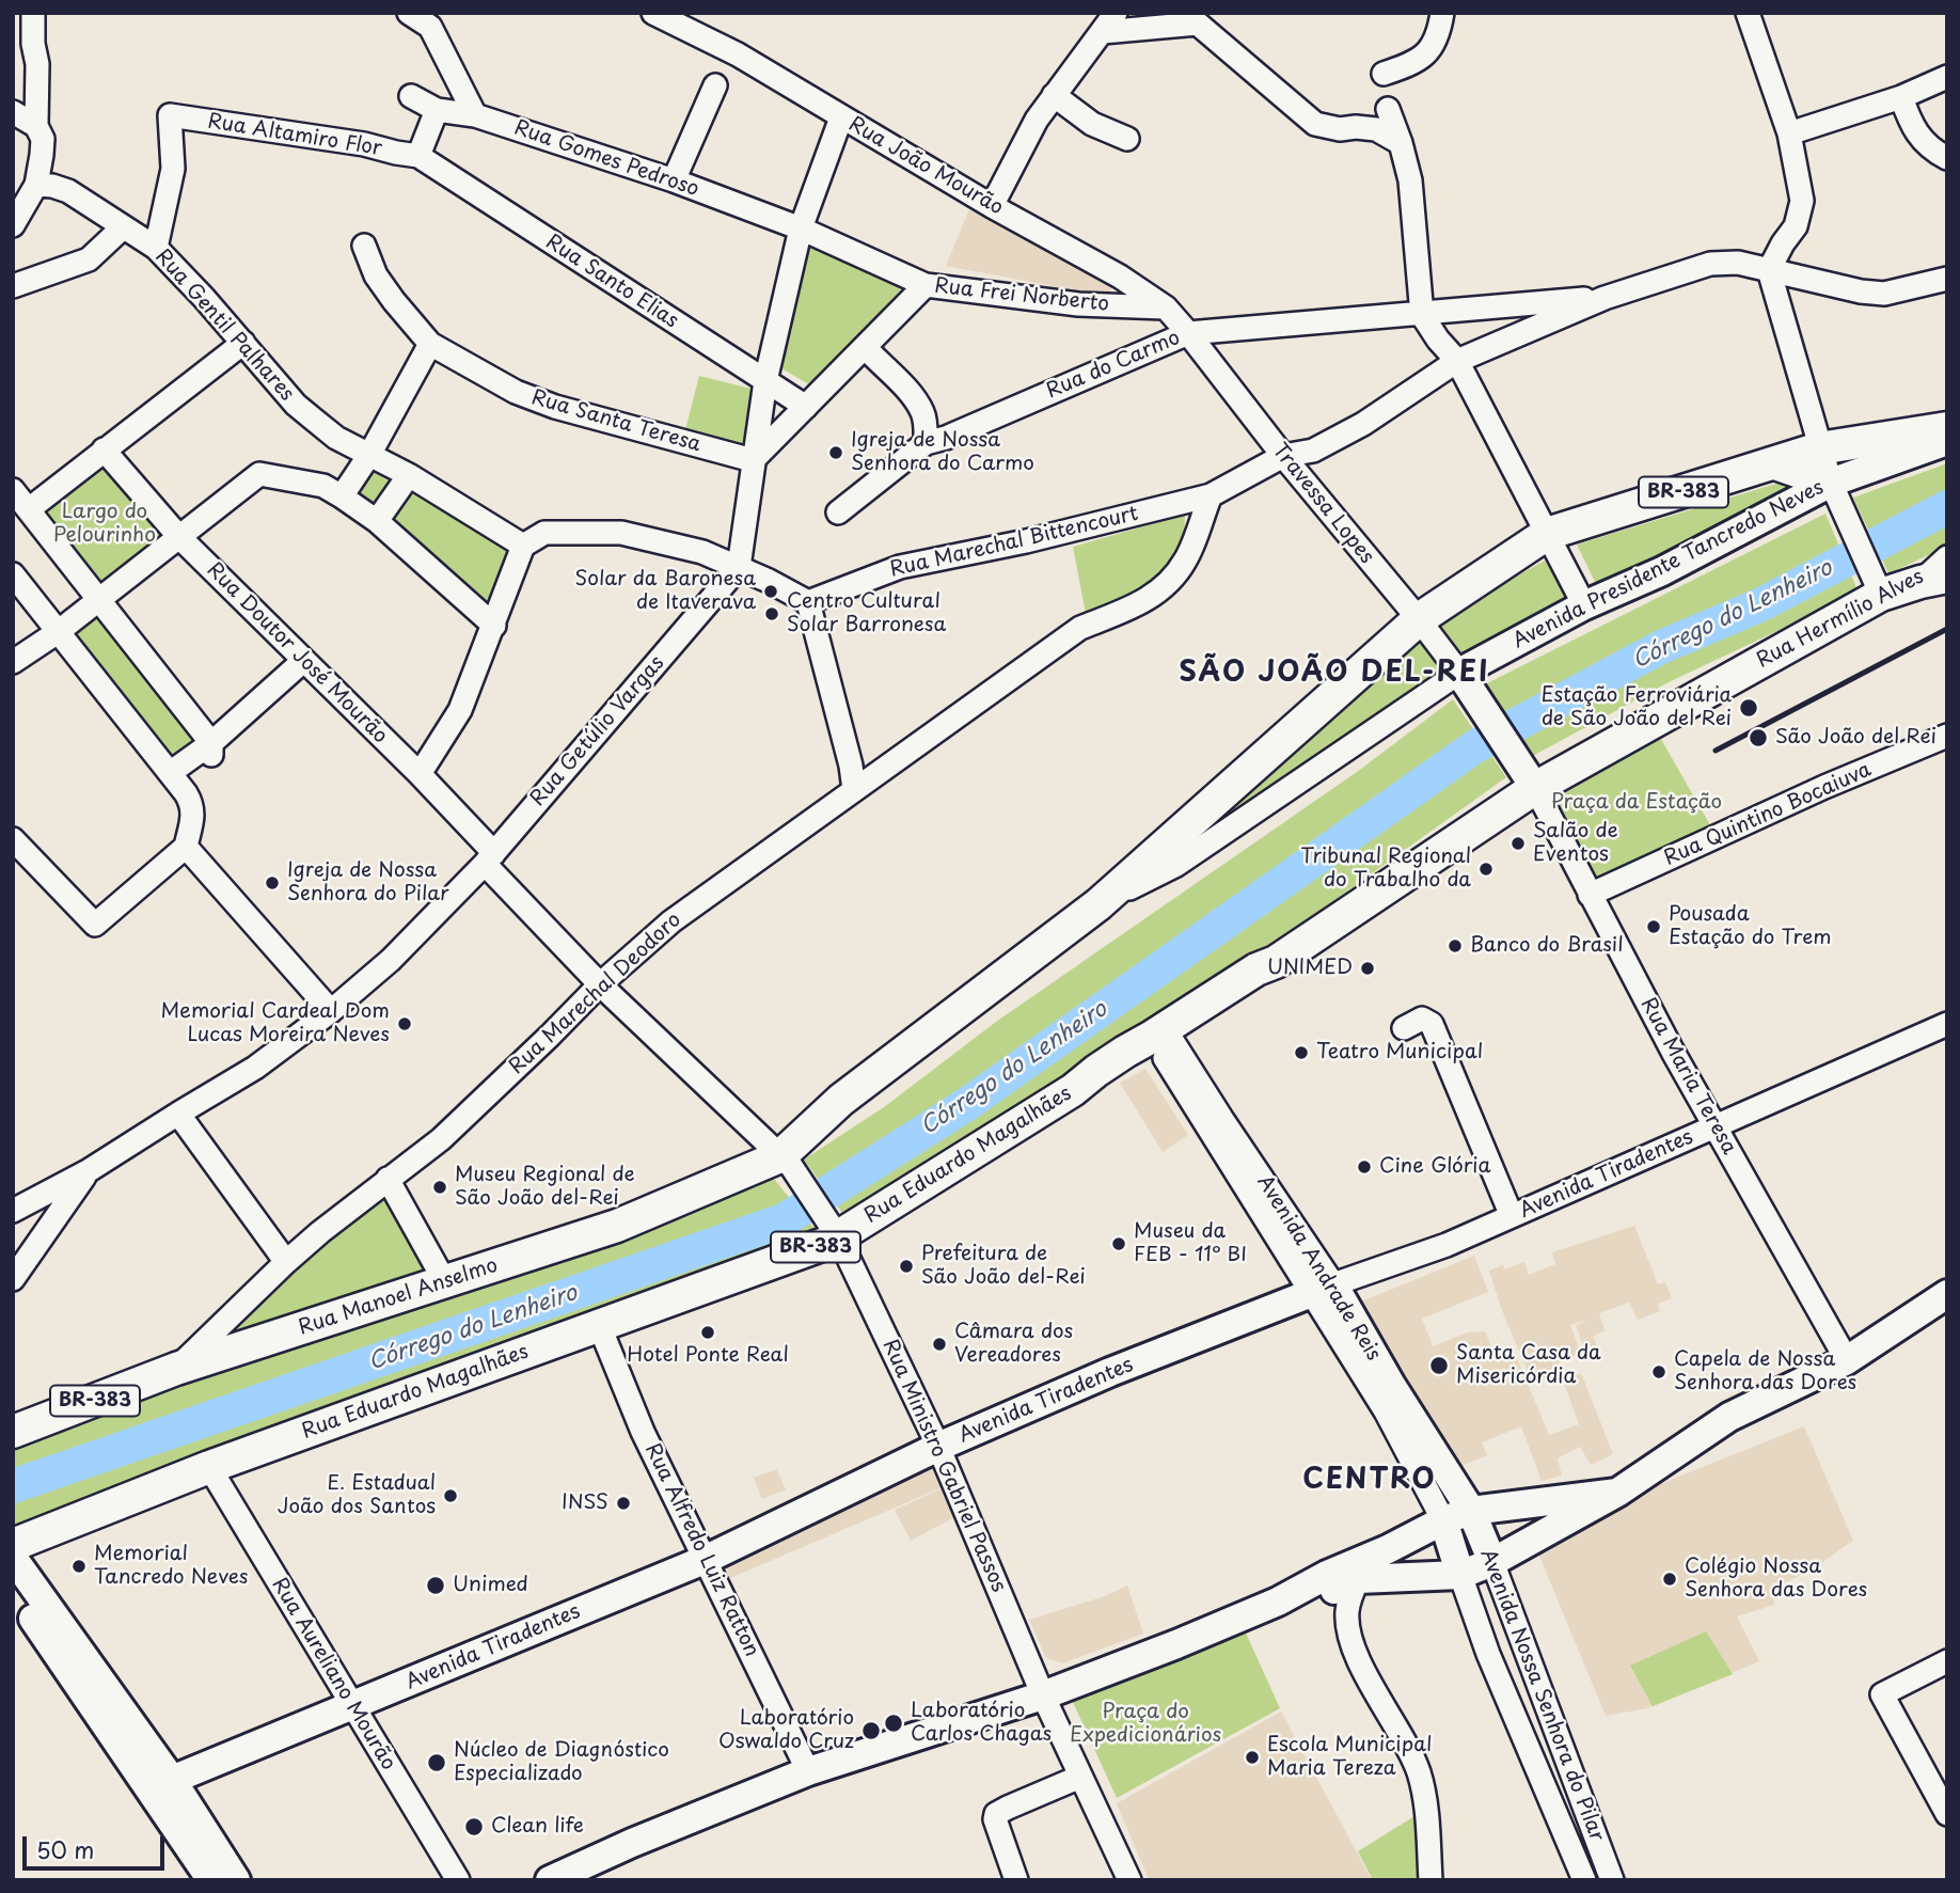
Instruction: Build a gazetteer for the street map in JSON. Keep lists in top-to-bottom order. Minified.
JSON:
{"streets":{"highway":["BR-383","Avenida Presidente Tancredo Neves","Rua Hermílio Alves","Rua Eduardo Magalhães","Rua Manoel Anselmo"],"main road":["Avenida Tiradentes","Avenida Andrade Reis","Avenida Nossa Senhora do Pilar"],"street":["Rua Altamiro Flor","Rua Gomes Pedroso","Rua João Mourão","Rua Santo Elias","Rua Frei Norberto","Rua Gentil Palhares","Rua do Carmo","Rua Santa Teresa","Travessa Lopes","Rua Marechal Bittencourt","Rua Doutor José Mourão","Rua Getúlio Vargas","Rua Quintino Bocaiuva","Rua Marechal Deodoro","Rua Maria Teresa","Rua Ministro Gabriel Passos","Rua Alfredo Luiz Ratton","Rua Aureliano Mourão"]},"crossings":[["Rua Altamiro Flor","Rua Santo Elias"],["Rua Altamiro Flor","Rua Gentil Palhares"],["Rua Gomes Pedroso","Rua Frei Norberto"],["Rua João Mourão","Rua Frei Norberto"],["Rua João Mourão","Rua do Carmo"],["Rua João Mourão","Travessa Lopes"],["Rua do Carmo","Travessa Lopes"],["Rua do Carmo","Rua Marechal Bittencourt"],["Travessa Lopes","Rua Marechal Bittencourt"],["Travessa Lopes","Avenida Presidente Tancredo Neves"],["Rua Marechal Bittencourt","Rua Marechal Deodoro"],["Avenida Presidente Tancredo Neves","Rua Manoel Anselmo"],["Avenida Presidente Tancredo Neves","Rua Ministro Gabriel Passos"],["Rua Hermílio Alves","Rua Maria Teresa"],["Rua Hermílio Alves","Rua Eduardo Magalhães"],["Rua Doutor José Mourão","Rua Getúlio Vargas"],["Rua Doutor José Mourão","Rua Marechal Deodoro"],["Rua Doutor José Mourão","Rua Ministro Gabriel Passos"],["Rua Quintino Bocaiuva","Rua Maria Teresa"],["Rua Marechal Deodoro","Rua Manoel Anselmo"],["Rua Marechal Deodoro","Rua Ministro Gabriel Passos"],["Rua Maria Teresa","Rua Eduardo Magalhães"],["Rua Maria Teresa","Avenida Tiradentes"],["Rua Eduardo Magalhães","Avenida Andrade Reis"],["Rua Eduardo Magalhães","Rua Ministro Gabriel Passos"],["Rua Eduardo Magalhães","Rua Alfredo Luiz Ratton"],["Rua Eduardo Magalhães","Rua Aureliano Mourão"],["Avenida Tiradentes","Avenida Andrade Reis"],["Avenida Tiradentes","Rua Ministro Gabriel Passos"],["Avenida Tiradentes","Rua Alfredo Luiz Ratton"],["Avenida Tiradentes","Rua Aureliano Mourão"],["Avenida Andrade Reis","Avenida Nossa Senhora do Pilar"],["Rua Manoel Anselmo","Rua Ministro Gabriel Passos"]],"districts":["SÃO JOÃO DEL-REI","CENTRO"],"water":["Córrego do Lenheiro"],"parks":["Largo do Pelourinho","Praça da Estação","Praça do Expedicionários"],"places":["Igreja de Nossa Senhora do Carmo","Solar da Baronesa de Itaverava","Centro Cultural Solar Barronesa","Estação Ferroviária de São João del Rei","São João del Rei","Salão de Eventos","Tribunal Regional do Trabalho da","Igreja de Nossa Senhora do Pilar","Pousada Estação do Trem","Banco do Brasil","UNIMED","Memorial Cardeal Dom Lucas Moreira Neves","Teatro Municipal","Cine Glória","Museu Regional de São João del-Rei","Museu da FEB - 11° BI","Prefeitura de São João del-Rei","Hotel Ponte Real","Câmara dos Vereadores","Santa Casa da Misericórdia","Capela de Nossa Senhora das Dores","E. Estadual João dos Santos","INSS","Memorial Tancredo Neves","Colégio Nossa Senhora das Dores","Unimed","Laboratório Carlos Chagas","Laboratório Oswaldo Cruz","Escola Municipal Maria Tereza","Núcleo de Diagnóstico Especializado","Clean life"],"scale_bar":"50 m"}
